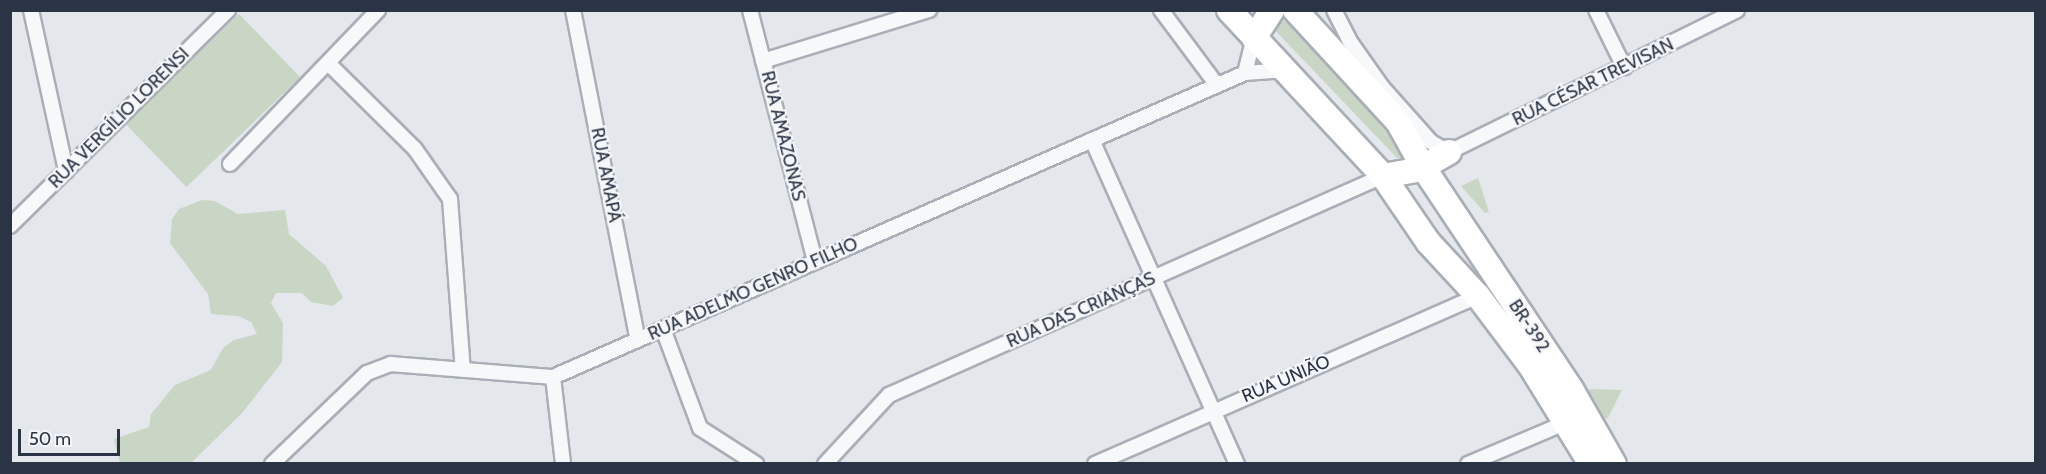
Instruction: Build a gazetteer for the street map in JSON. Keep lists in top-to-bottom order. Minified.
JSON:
{"streets":{"highway":["BR-392"],"street":["RUA CÉSAR TREVISAN","RUA VERGÍLIO LORENSI","RUA AMAZONAS","RUA AMAPÁ","RUA ADELMO GENRO FILHO","RUA DAS CRIANÇAS","RUA UNIÃO"]},"crossings":[["RUA CÉSAR TREVISAN","RUA DAS CRIANÇAS"],["RUA CÉSAR TREVISAN","BR-392"],["RUA AMAZONAS","RUA ADELMO GENRO FILHO"],["RUA AMAPÁ","RUA ADELMO GENRO FILHO"],["RUA ADELMO GENRO FILHO","BR-392"],["RUA DAS CRIANÇAS","BR-392"],["BR-392","RUA UNIÃO"]],"scale_bar":"50 m"}
